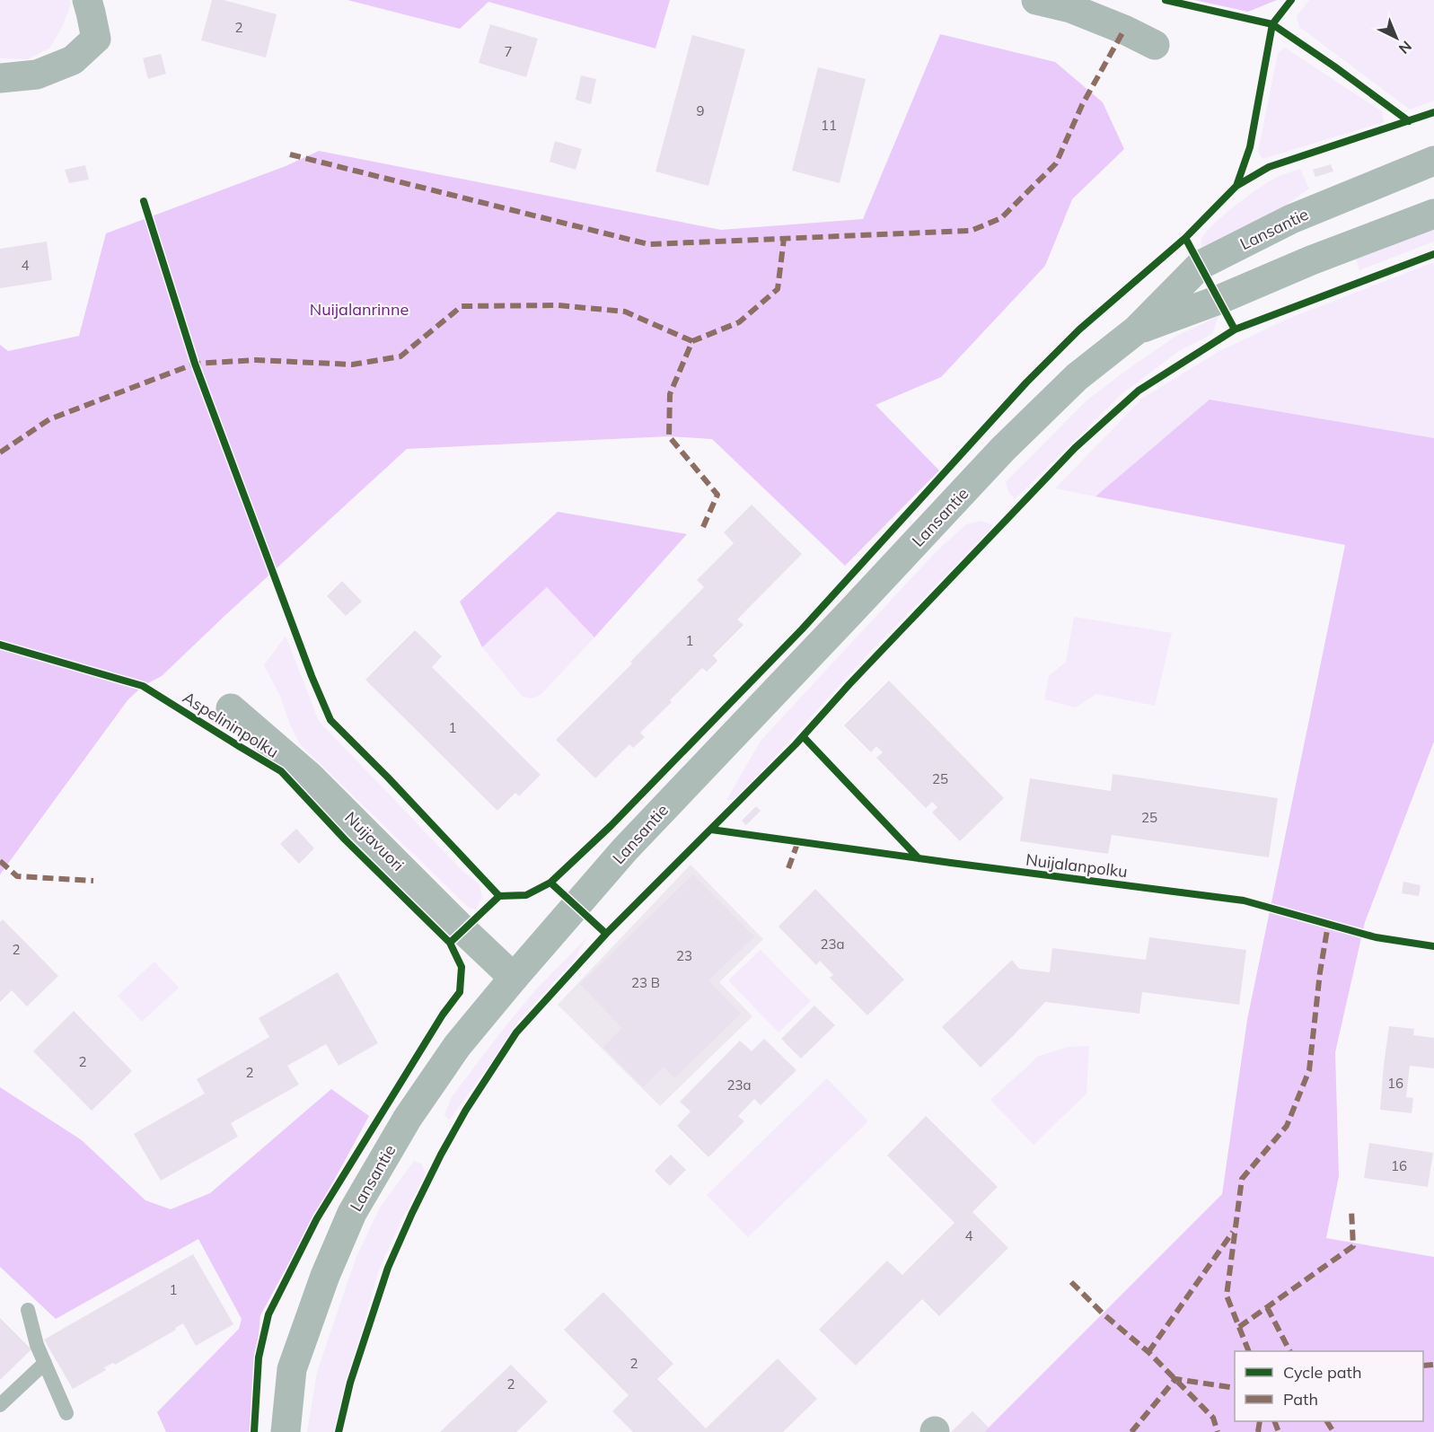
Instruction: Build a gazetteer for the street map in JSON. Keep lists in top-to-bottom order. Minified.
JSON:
{"streets":{"street":["Lansantie","Nuijavuori"],"cycle path":["Aspelininpolku","Nuijalanpolku"]},"crossings":[["Lansantie","Nuijavuori"]],"parks":["Nuijalanrinne"],"house_numbers":["2","7","9","11","4","1","1","25","25","23a","2","23","23 B","2","2","16","23a","16","4","1","2","2"],"legend":["Cycle path","Path"],"north":"bottom right"}
